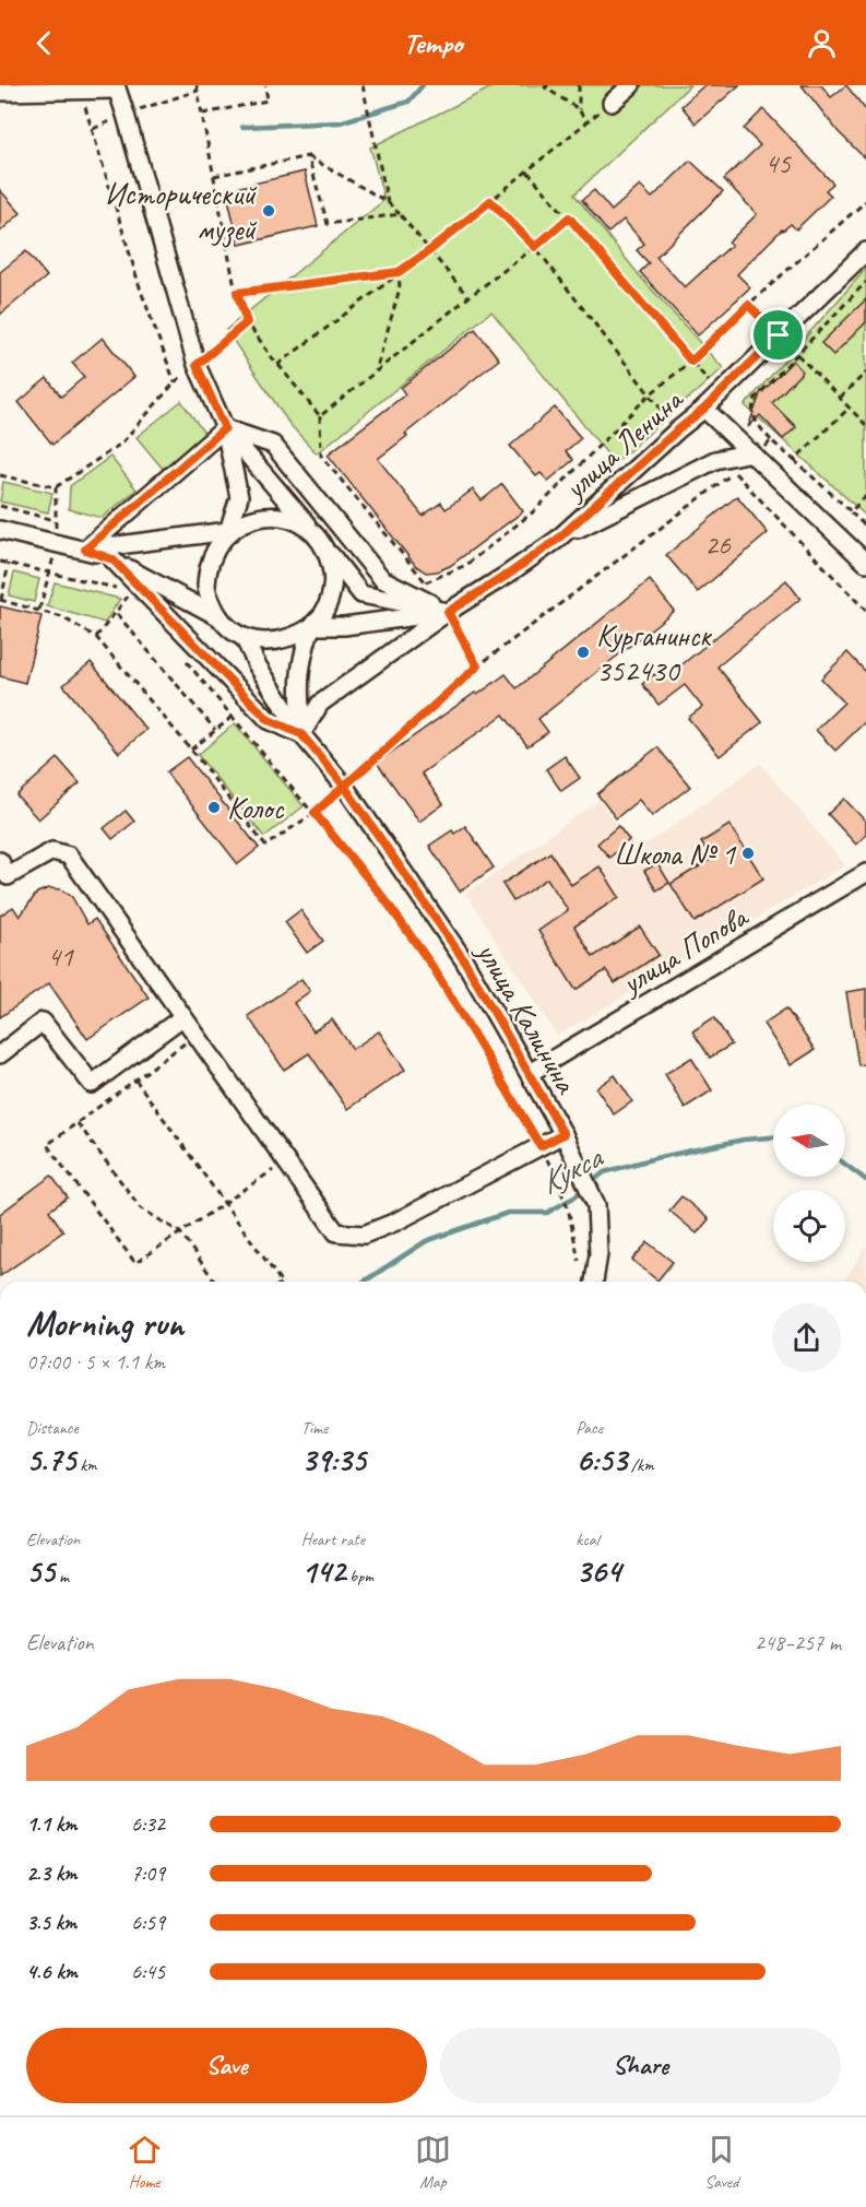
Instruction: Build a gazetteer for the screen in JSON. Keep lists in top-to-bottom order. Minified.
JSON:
{"streets":{"street":["улица Ленина","улица Попова","улица Калинина"]},"crossings":[["улица Ленина","улица Калинина"],["улица Попова","улица Калинина"]],"water":["Кукса"],"places":["Исторический музей","Курганинск 352430","Колос","Школа № 1"],"house_numbers":["45","26","41"],"north":"left","page":{"header":"Tempo","heading":["Morning run","07:00 · 5 × 1.1 km"],"stats":[["Distance","5.75 km"],["Time","39:35"],["Pace","6:53 /km"],["Elevation","55 m"],["Heart rate","142 bpm"],["kcal","364"]],"chart":["Elevation","248–257 m"],"list":[{"name":"1.1 km","note":"6:32"},{"name":"2.3 km","note":"7:09"},{"name":"3.5 km","note":"6:59"},{"name":"4.6 km","note":"6:45"}],"buttons":["Save","Share"],"tabs":["Home","Map","Saved"]}}
